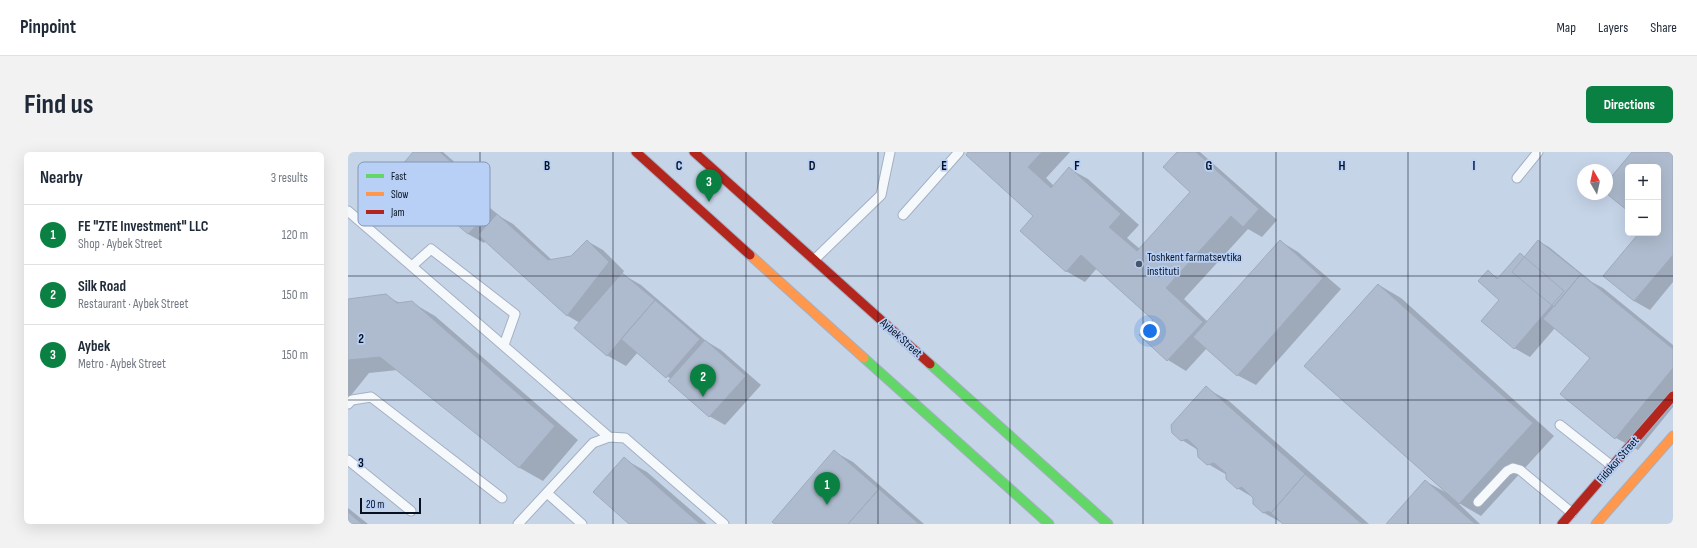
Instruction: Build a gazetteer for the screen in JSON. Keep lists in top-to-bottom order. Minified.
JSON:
{"streets":{"main road":["Aybek Street","Fidokor Street"]},"places":["Toshkent farmatsevtika instituti"],"legend":["Fast","Slow","Jam"],"scale_bar":"20 m","north":"top","page":{"header":"Pinpoint","nav":["Map","Layers","Share"],"buttons":"Directions","title":"Find us","heading":["Nearby","3 results"],"map_buttons":["+","−"],"pins":["3","2","1"],"list":[{"mark":"1","name":"FE \"ZTE Investment\" LLC","note":"Shop · Aybek Street","value":"120 m"},{"mark":"2","name":"Silk Road","note":"Restaurant · Aybek Street","value":"150 m"},{"mark":"3","name":"Aybek","note":"Metro · Aybek Street","value":"150 m"}],"scale":"20 m"},"grid":{"columns":["B","C","D","E","F","G","H","I"],"rows":["2","3"]}}
